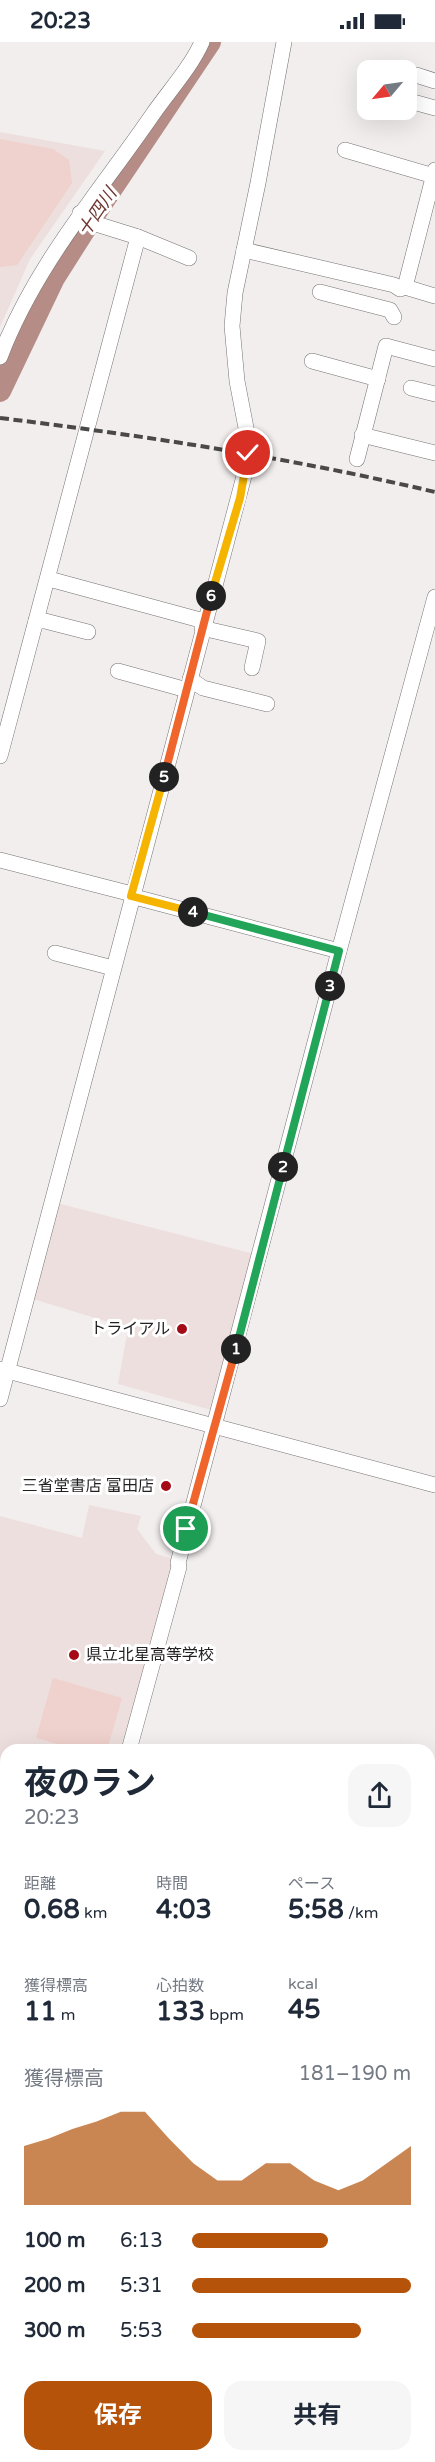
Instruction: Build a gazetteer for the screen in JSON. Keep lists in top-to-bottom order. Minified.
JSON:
{"water":["十四川"],"places":["トライアル","三省堂書店 富田店","県立北星高等学校"],"north":"bottom left","page":{"status":"20:23","pins":["6","5","4","3","2","1"],"heading":["夜のラン","20:23"],"stats":[["距離","0.68 km"],["時間","4:03"],["ペース","5:58 /km"],["獲得標高","11 m"],["心拍数","133 bpm"],["kcal","45"]],"chart":["獲得標高","181–190 m"],"list":[{"name":"100 m","note":"6:13"},{"name":"200 m","note":"5:31"},{"name":"300 m","note":"5:53"}],"buttons":["保存","共有"]}}
